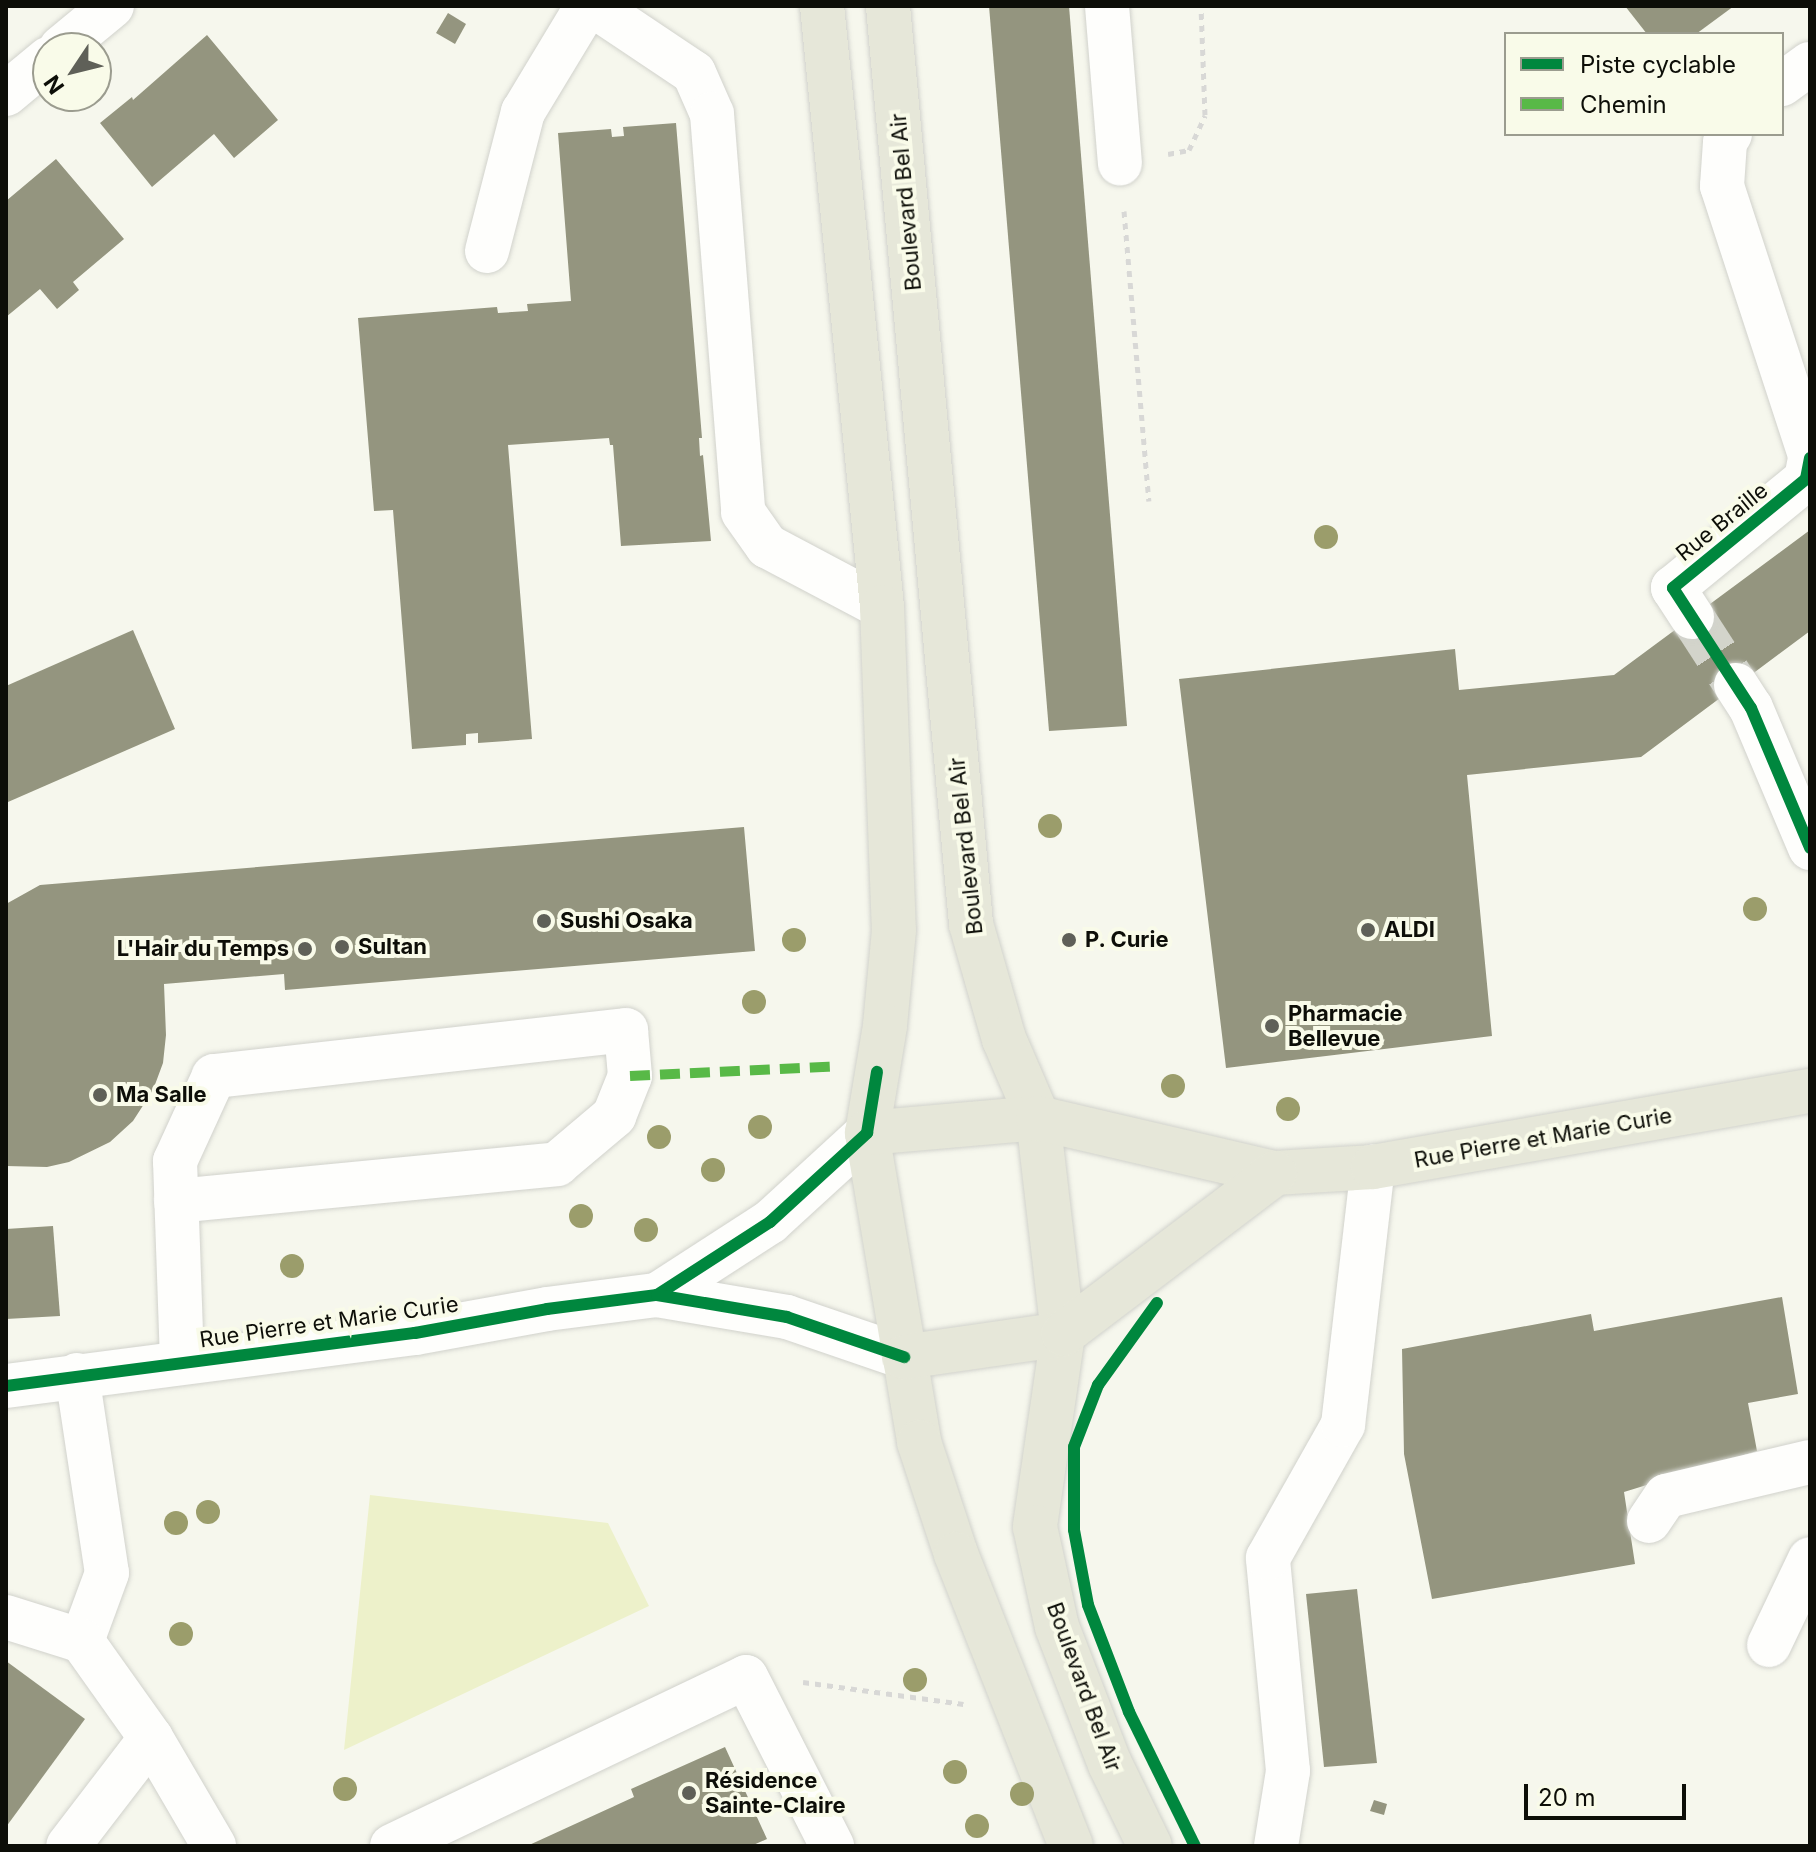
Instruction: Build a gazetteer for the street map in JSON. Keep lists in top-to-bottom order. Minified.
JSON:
{"streets":{"main road":["Boulevard Bel Air","Rue Pierre et Marie Curie"],"street":["Rue Braille"]},"crossings":[["Boulevard Bel Air","Rue Pierre et Marie Curie"]],"places":["Sushi Osaka","ALDI","P. Curie","Sultan","L'Hair du Temps","Pharmacie Bellevue","Ma Salle","Résidence Sainte-Claire"],"legend":["Piste cyclable","Chemin"],"scale_bar":"20 m","north":"bottom left"}
